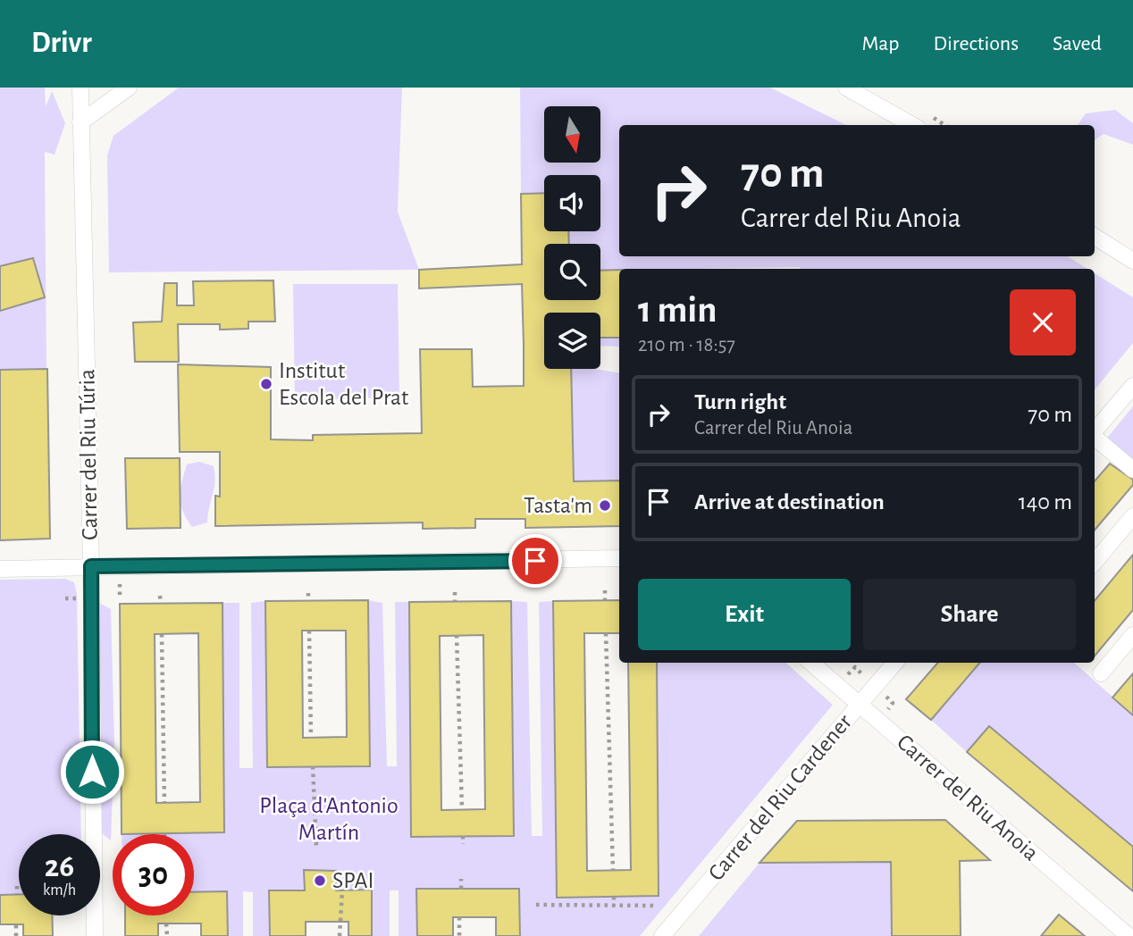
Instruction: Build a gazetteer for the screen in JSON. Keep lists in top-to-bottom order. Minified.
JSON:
{"streets":{"street":["Carrer del Riu Túria","Carrer del Riu Cardener","Carrer del Riu Anoia"]},"crossings":[["Carrer del Riu Cardener","Carrer del Riu Anoia"]],"parks":["Plaça d'Antonio Martín"],"places":["Institut Escola del Prat","Tasta'm","SPAI"],"north":"bottom","page":{"header":"Drivr","nav":["Map","Directions","Saved"],"turn":["70 m","Carrer del Riu Anoia"],"heading":["1 min","210 m · 18:57"],"list":[{"name":"Turn right","note":"Carrer del Riu Anoia","value":"70 m"},{"name":"Arrive at destination","value":"140 m"}],"buttons":["Exit","Share"],"speed":"26 km/h","limit":"30"}}
